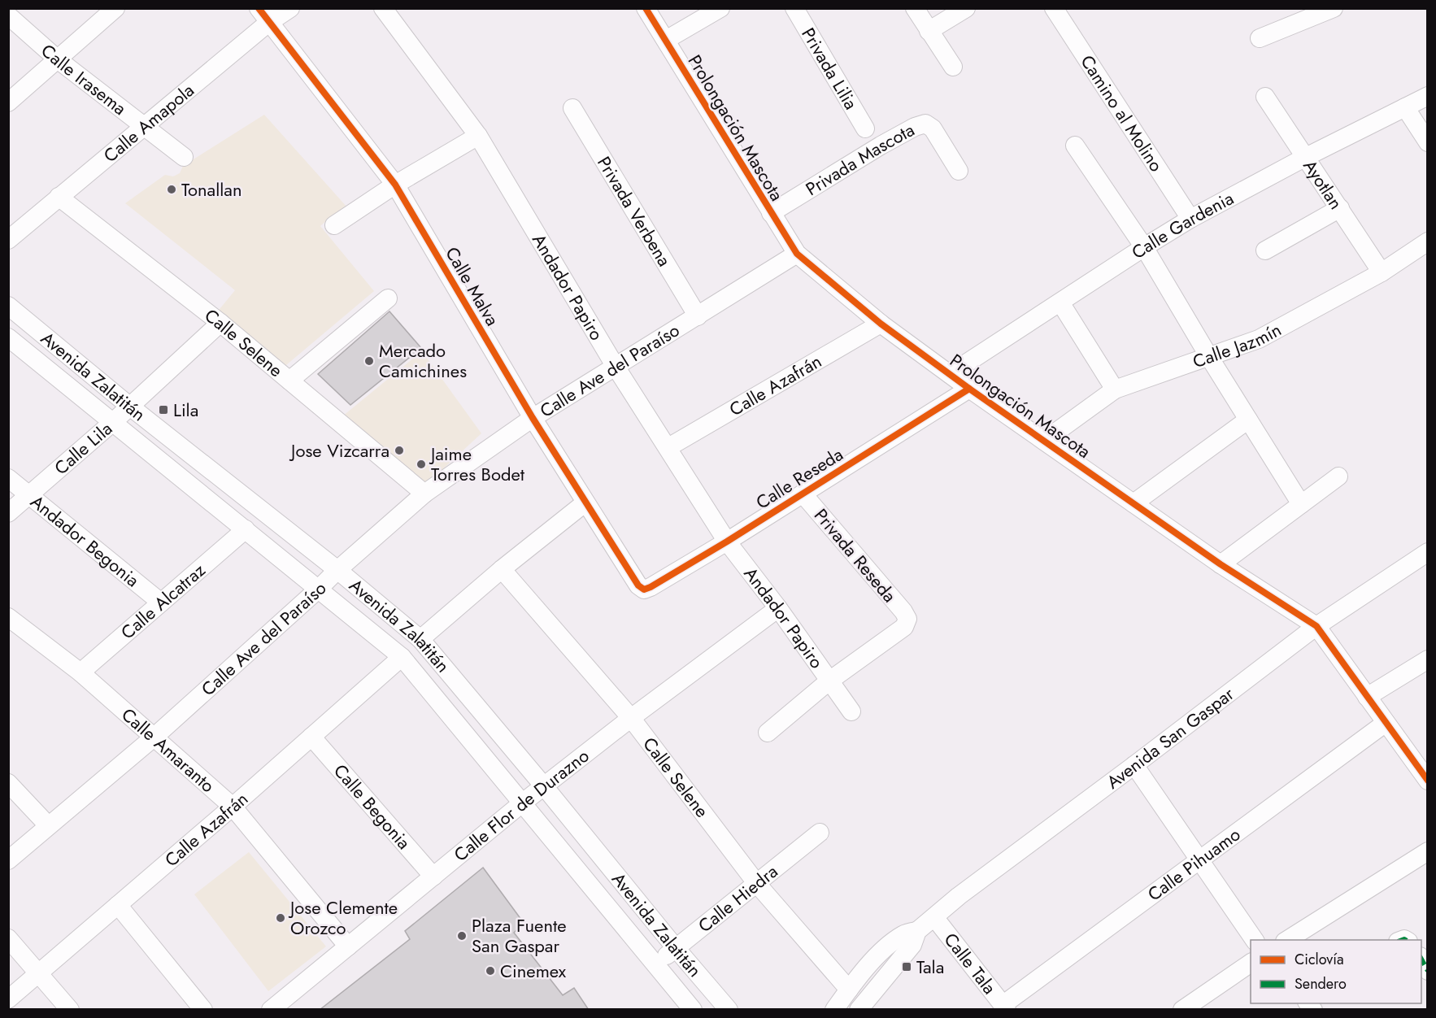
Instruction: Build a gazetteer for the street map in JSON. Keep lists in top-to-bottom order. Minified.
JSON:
{"streets":{"street":["Privada Lilia","Calle Irasema","Camino al Molino","Calle Amapola","Prolongación Mascota","Privada Mascota","Ayotlan","Privada Verbena","Calle Gardenia","Calle Malva","Andador Papiro","Calle Selene","Calle Jazmín","Calle Ave del Paraíso","Avenida Zalatitán","Calle Azafrán","Calle Lila","Calle Reseda","Andador Begonia","Privada Reseda","Calle Alcatraz","Avenida San Gaspar","Calle Amaranto","Calle Flor de Durazno","Calle Begonia","Calle Pihuamo","Calle Hiedra","Calle Tala"]},"crossings":[["Calle Irasema","Calle Amapola"],["Camino al Molino","Calle Gardenia"],["Calle Amapola","Calle Malva"],["Calle Amapola","Calle Selene"],["Prolongación Mascota","Privada Mascota"],["Prolongación Mascota","Calle Gardenia"],["Prolongación Mascota","Calle Jazmín"],["Prolongación Mascota","Calle Ave del Paraíso"],["Prolongación Mascota","Calle Azafrán"],["Prolongación Mascota","Calle Reseda"],["Prolongación Mascota","Avenida San Gaspar"],["Prolongación Mascota","Calle Pihuamo"],["Ayotlan","Calle Gardenia"],["Ayotlan","Calle Jazmín"],["Privada Verbena","Calle Ave del Paraíso"],["Calle Malva","Calle Ave del Paraíso"],["Calle Malva","Calle Reseda"],["Andador Papiro","Calle Ave del Paraíso"],["Andador Papiro","Calle Azafrán"],["Andador Papiro","Calle Reseda"],["Andador Papiro","Privada Reseda"],["Andador Papiro","Calle Flor de Durazno"],["Calle Selene","Calle Ave del Paraíso"],["Calle Selene","Calle Lila"],["Calle Selene","Avenida San Gaspar"],["Calle Selene","Calle Flor de Durazno"],["Calle Selene","Calle Hiedra"],["Calle Ave del Paraíso","Avenida Zalatitán"],["Calle Ave del Paraíso","Calle Amaranto"],["Avenida Zalatitán","Calle Azafrán"],["Avenida Zalatitán","Calle Lila"],["Avenida Zalatitán","Calle Alcatraz"],["Avenida Zalatitán","Calle Flor de Durazno"],["Avenida Zalatitán","Calle Hiedra"],["Calle Azafrán","Calle Amaranto"],["Calle Azafrán","Calle Begonia"],["Calle Lila","Andador Begonia"],["Calle Reseda","Privada Reseda"],["Andador Begonia","Calle Alcatraz"],["Calle Alcatraz","Calle Amaranto"],["Avenida San Gaspar","Calle Tala"],["Calle Amaranto","Calle Flor de Durazno"],["Calle Flor de Durazno","Calle Begonia"],["Calle Pihuamo","Calle Tala"]],"places":{"other":["Tonallan","Mercado Camichines","Jose Vizcarra","Jaime Torres Bodet","Jose Clemente Orozco","Plaza Fuente San Gaspar","Cinemex"],"transit":["Lila","Tala"]},"legend":["Ciclovía","Sendero"]}
